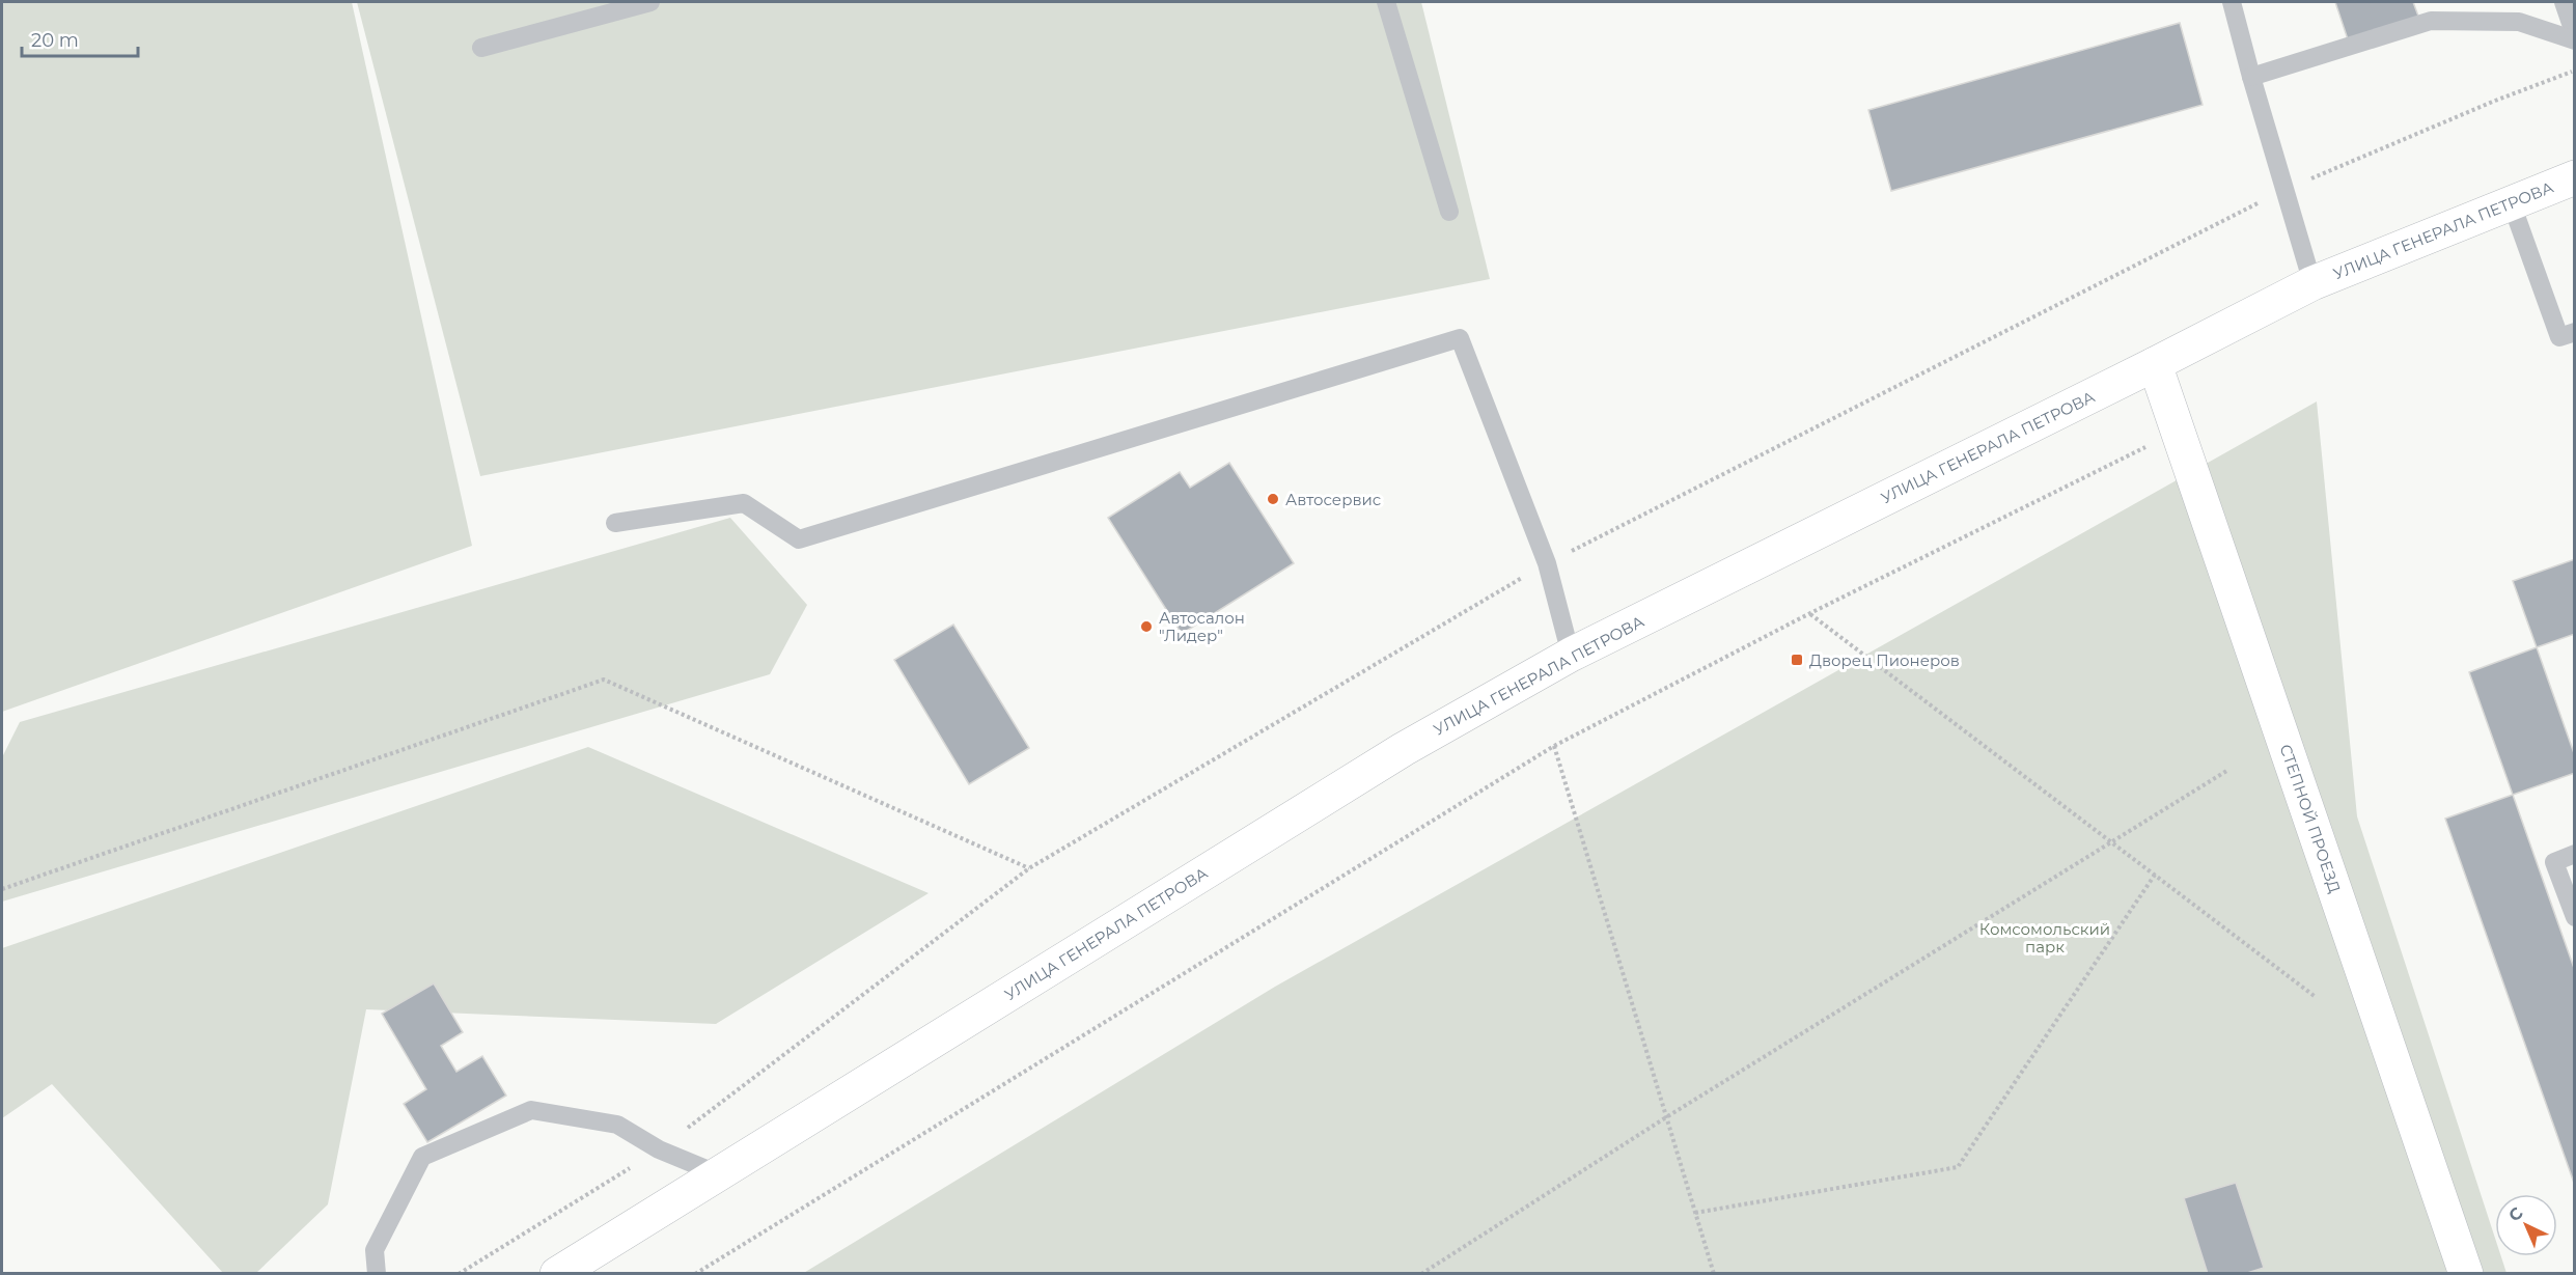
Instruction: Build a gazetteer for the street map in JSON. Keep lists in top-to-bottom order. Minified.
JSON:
{"streets":{"main road":["УЛИЦА ГЕНЕРАЛА ПЕТРОВА","СТЕПНОЙ ПРОЕЗД"]},"crossings":[["УЛИЦА ГЕНЕРАЛА ПЕТРОВА","СТЕПНОЙ ПРОЕЗД"]],"parks":["Комсомольский парк"],"places":{"other":["Автосервис","Автосалон \"Лидер\""],"transit":["Дворец Пионеров"]},"scale_bar":"20 m","north":"top left"}
